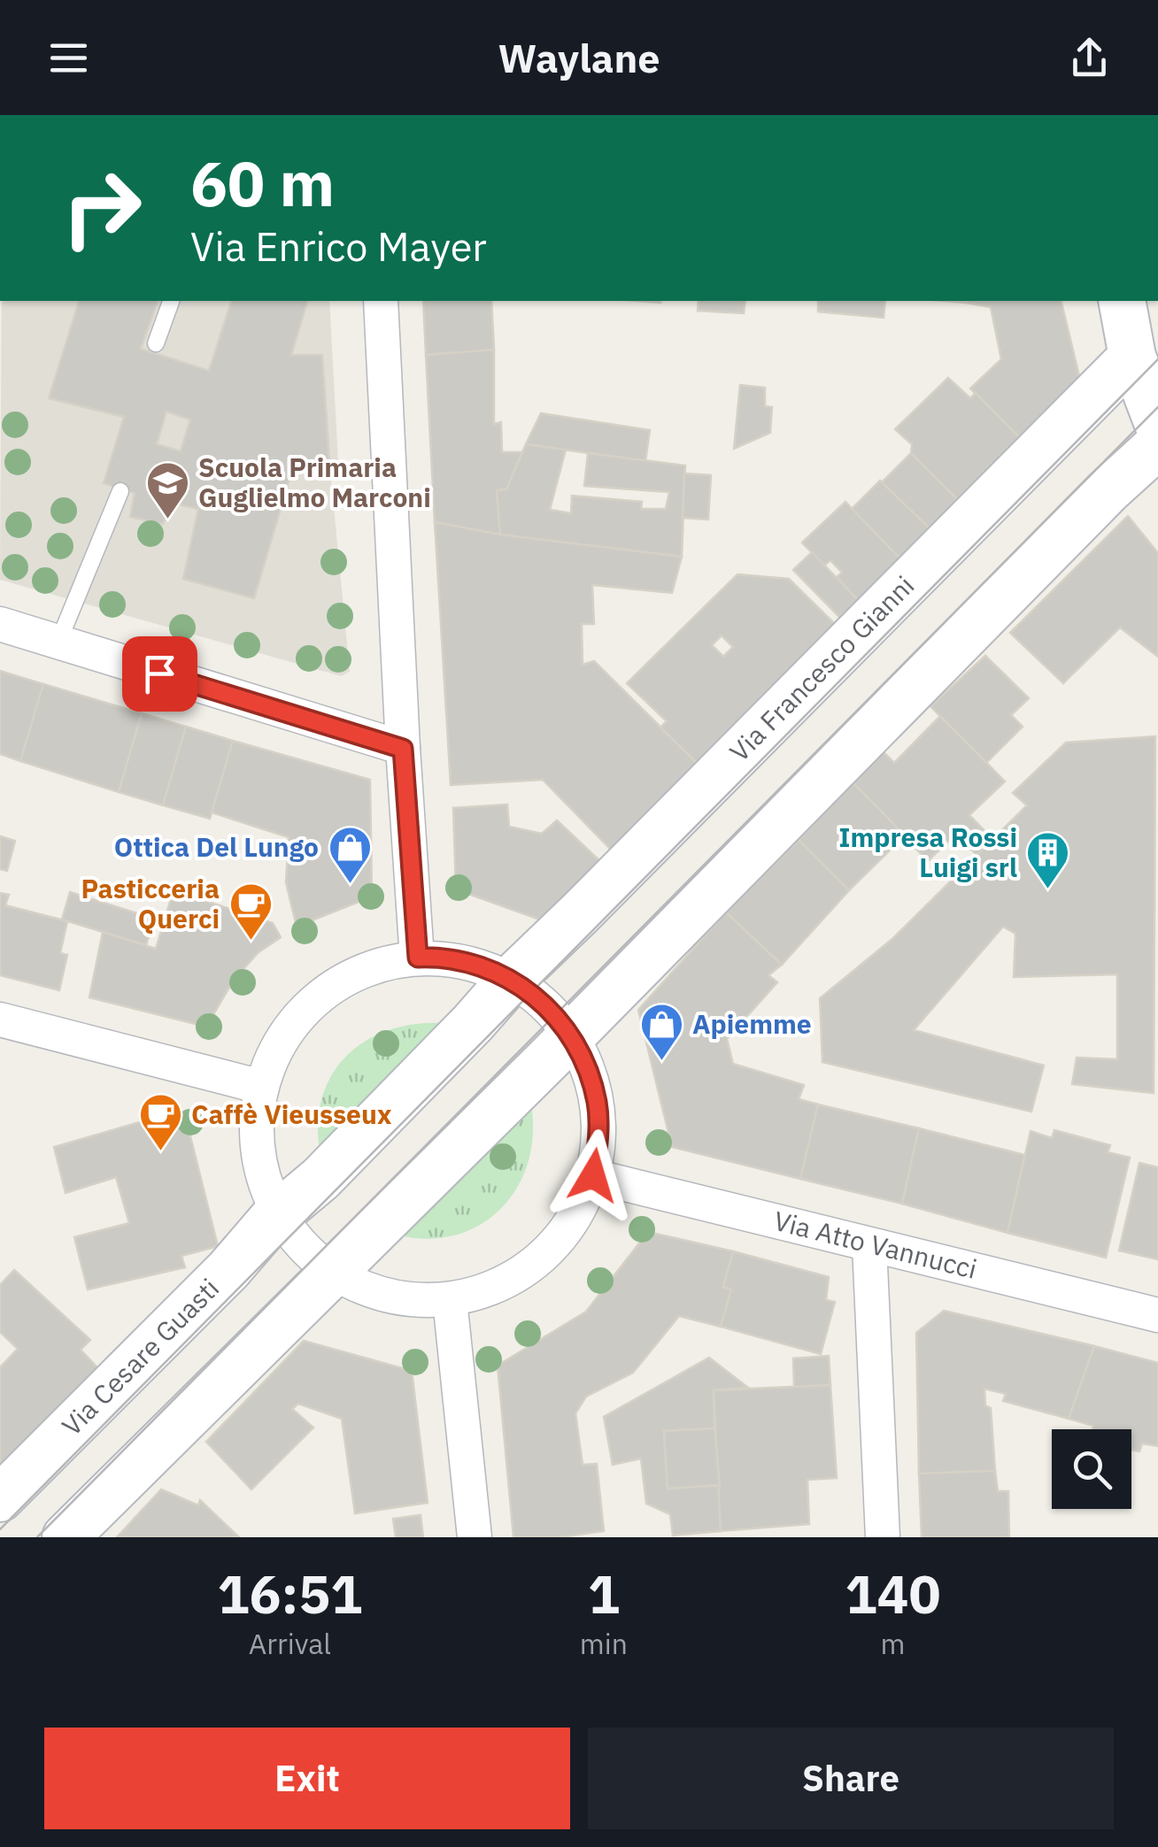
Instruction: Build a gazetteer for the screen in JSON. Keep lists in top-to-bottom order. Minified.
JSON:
{"streets":{"street":["Via Francesco Gianni","Via Atto Vannucci","Via Cesare Guasti"]},"crossings":[["Via Francesco Gianni","Via Cesare Guasti"]],"places":{"school or university":["Scuola Primaria Guglielmo Marconi"],"shop":["Ottica Del Lungo","Apiemme"],"building":["Impresa Rossi Luigi srl"],"cafe":["Pasticceria Querci","Caffè Vieusseux"]},"page":{"header":"Waylane","turn":["60 m","Via Enrico Mayer"],"eta":["16:51","Arrival","1","min","140","m"],"buttons":["Exit","Share"]}}
